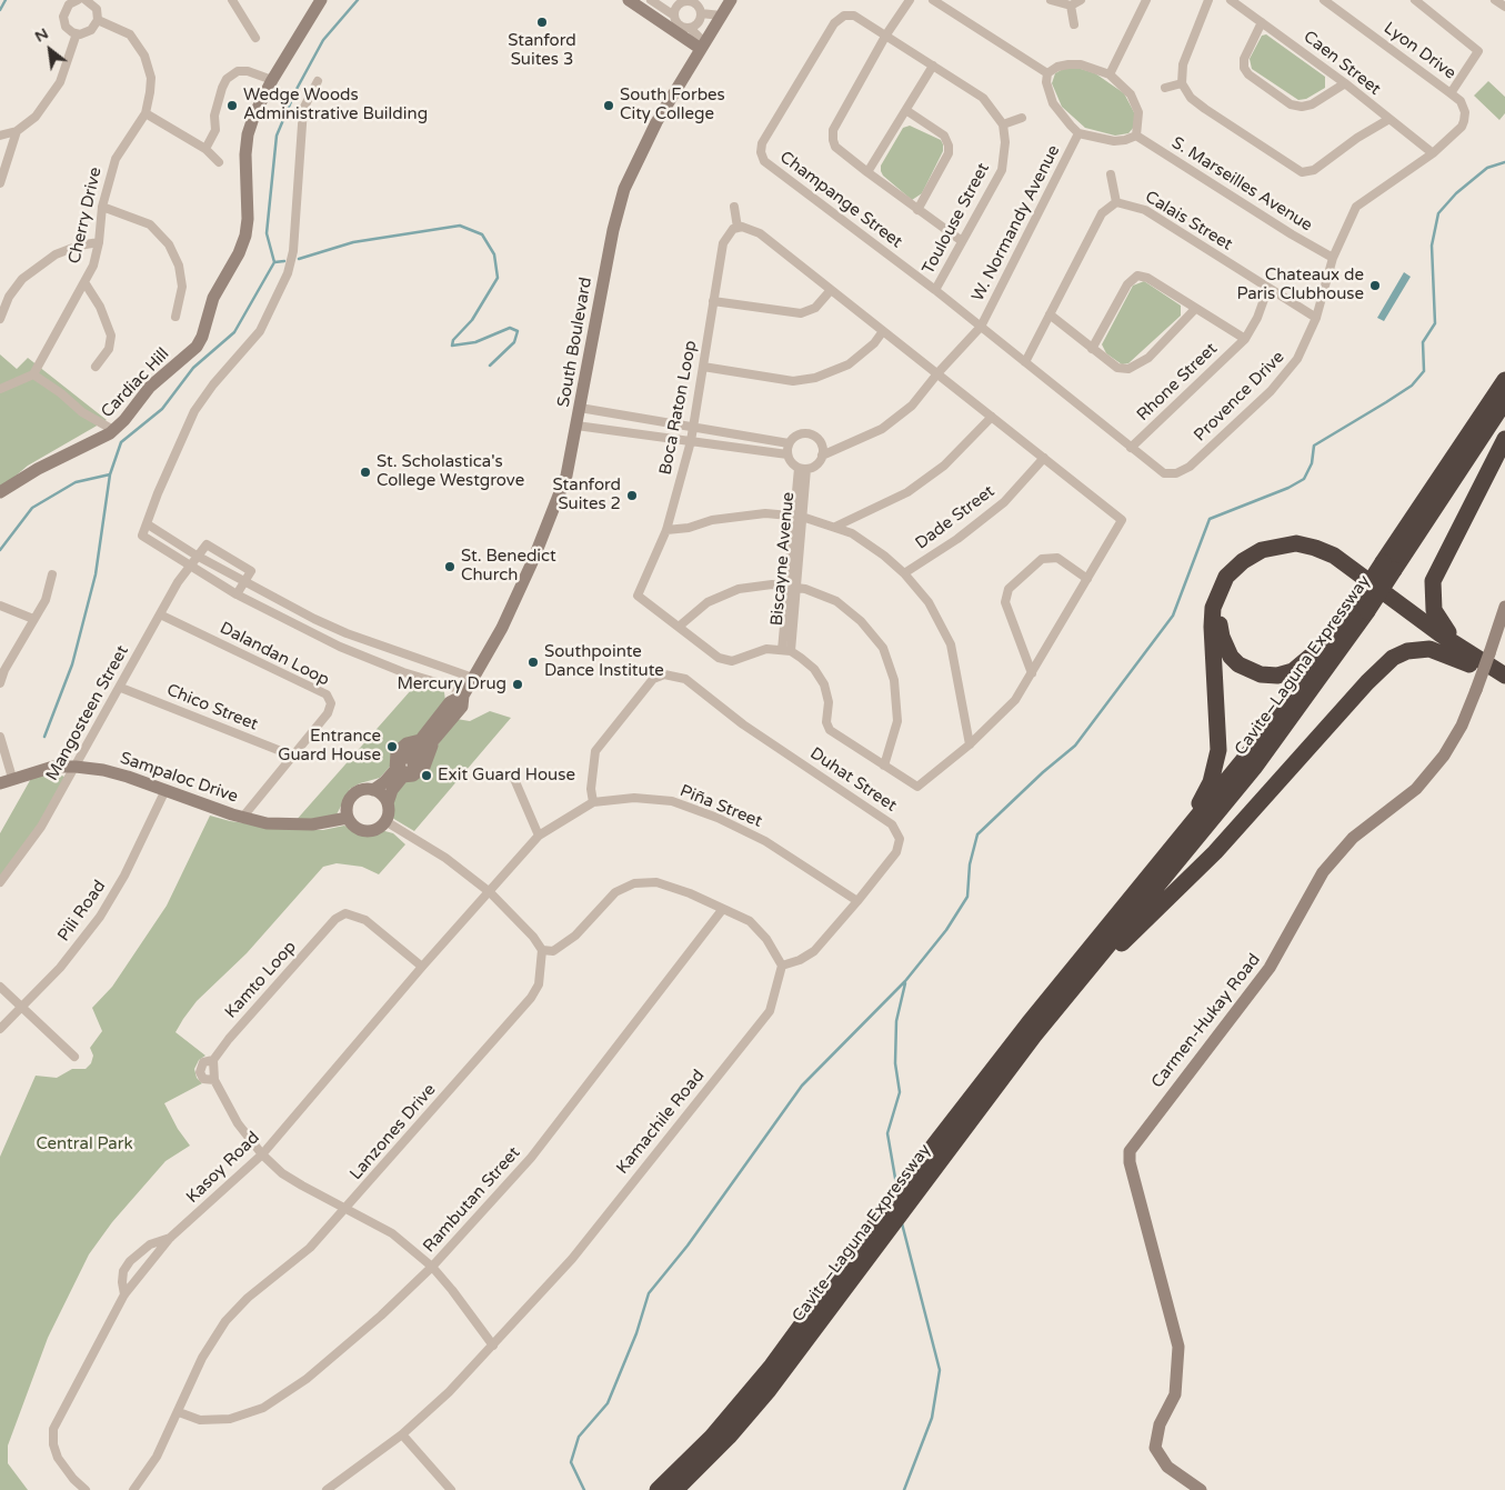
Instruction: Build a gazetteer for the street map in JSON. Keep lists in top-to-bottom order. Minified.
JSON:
{"streets":{"highway":["Cavite–Laguna Expressway"],"street":["Lyon Drive","Caen Street","S. Marseilles Avenue","Champange Street","Cherry Drive","Toulouse Street","Calais Street","W. Normandy Avenue","South Boulevard","Rhone Street","Cardiac Hill","Provence Drive","Boca Raton Loop","Dade Street","Biscayne Avenue","Dalandan Loop","Chico Street","Mangosteen Street","Sampaloc Drive","Duhat Street","Piña Street","Pili Road","Kamto Loop","Carmen-Hukay Road","Kamachile Road","Lanzones Drive","Kasoy Road","Rambutan Street"]},"crossings":[["Lyon Drive","Provence Drive"],["Caen Street","Provence Drive"],["S. Marseilles Avenue","W. Normandy Avenue"],["S. Marseilles Avenue","Provence Drive"],["Champange Street","Toulouse Street"],["Champange Street","W. Normandy Avenue"],["Champange Street","Provence Drive"],["Calais Street","Rhone Street"],["Calais Street","Provence Drive"],["W. Normandy Avenue","Provence Drive"],["W. Normandy Avenue","Biscayne Avenue"],["South Boulevard","Sampaloc Drive"],["Rhone Street","Provence Drive"],["Boca Raton Loop","Biscayne Avenue"],["Dalandan Loop","Chico Street"],["Dalandan Loop","Mangosteen Street"],["Dalandan Loop","Sampaloc Drive"],["Chico Street","Mangosteen Street"],["Mangosteen Street","Sampaloc Drive"],["Sampaloc Drive","Pili Road"],["Duhat Street","Piña Street"],["Duhat Street","Kamachile Road"],["Piña Street","Kasoy Road"],["Kamto Loop","Kasoy Road"],["Lanzones Drive","Rambutan Street"]],"parks":["Central Park"],"places":["Stanford Suites 3","Wedge Woods Administrative Building","South Forbes City College","Chateaux de Paris Clubhouse","St. Scholastica's College Westgrove","Stanford Suites 2","St. Benedict Church","Southpointe Dance Institute","Mercury Drug","Entrance Guard House","Exit Guard House"],"north":"top left"}
